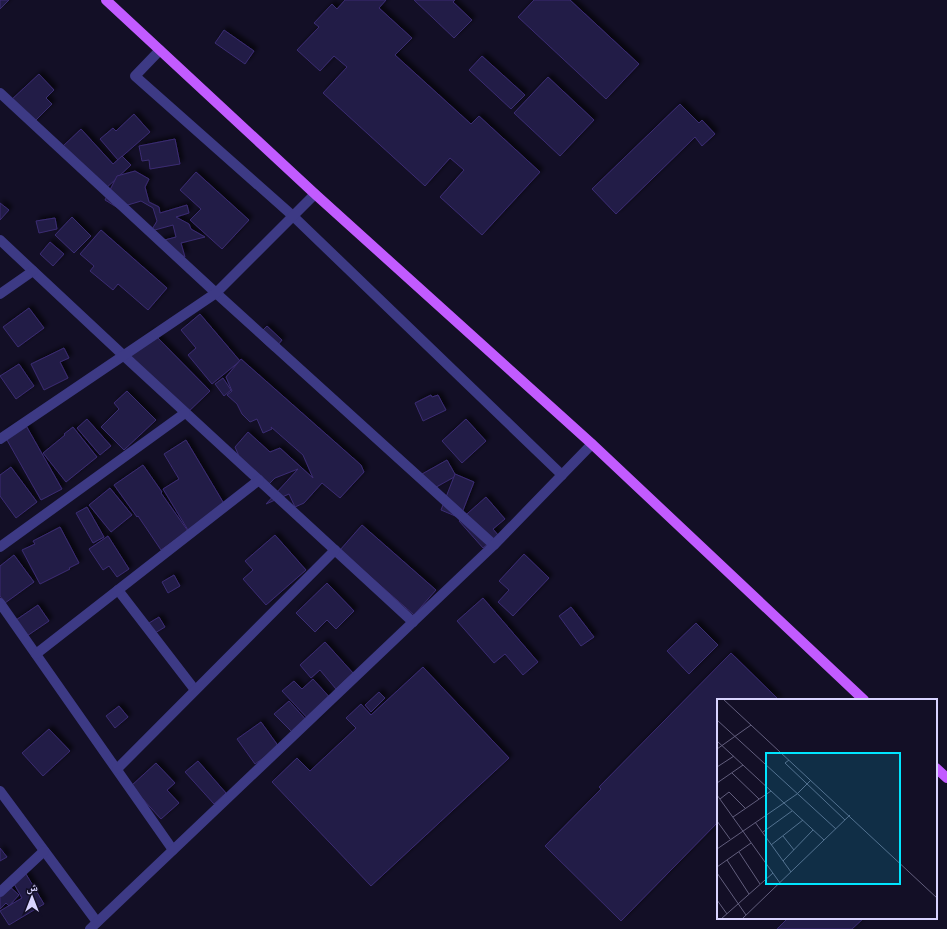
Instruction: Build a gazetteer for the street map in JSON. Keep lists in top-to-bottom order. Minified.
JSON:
{"north":"top"}
